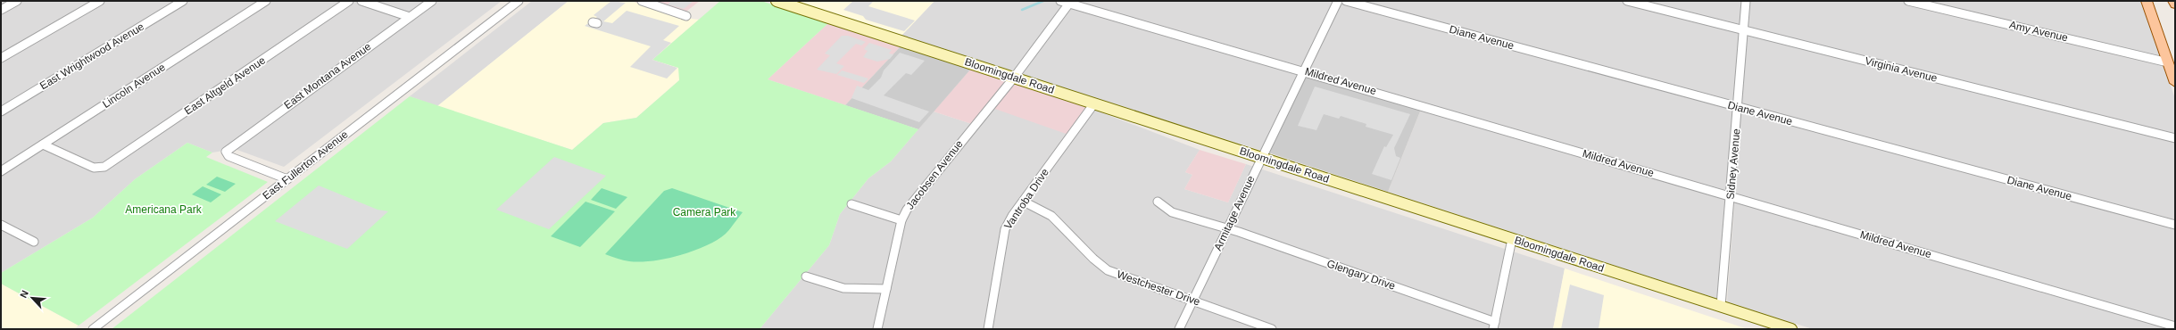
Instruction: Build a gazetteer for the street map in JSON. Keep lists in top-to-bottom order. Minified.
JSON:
{"streets":{"main road":["Bloomingdale Road"],"street":["Amy Avenue","Diane Avenue","East Wrightwood Avenue","Virginia Avenue","East Montana Avenue","Mildred Avenue","Lincoln Avenue","East Altgeld Avenue","Sidney Avenue","East Fullerton Avenue","Jacobsen Avenue","Vantroba Drive","Armitage Avenue","Glengary Drive","Westchester Drive"]},"crossings":[["Diane Avenue","Sidney Avenue"],["Virginia Avenue","Sidney Avenue"],["East Montana Avenue","East Fullerton Avenue"],["Bloomingdale Road","Sidney Avenue"],["Bloomingdale Road","Jacobsen Avenue"],["Bloomingdale Road","Vantroba Drive"],["Bloomingdale Road","Armitage Avenue"],["Mildred Avenue","Sidney Avenue"],["Mildred Avenue","Jacobsen Avenue"],["Mildred Avenue","Armitage Avenue"],["Lincoln Avenue","East Altgeld Avenue"],["Vantroba Drive","Westchester Drive"],["Armitage Avenue","Glengary Drive"],["Armitage Avenue","Westchester Drive"]],"parks":["Americana Park","Camera Park"],"north":"top left"}
